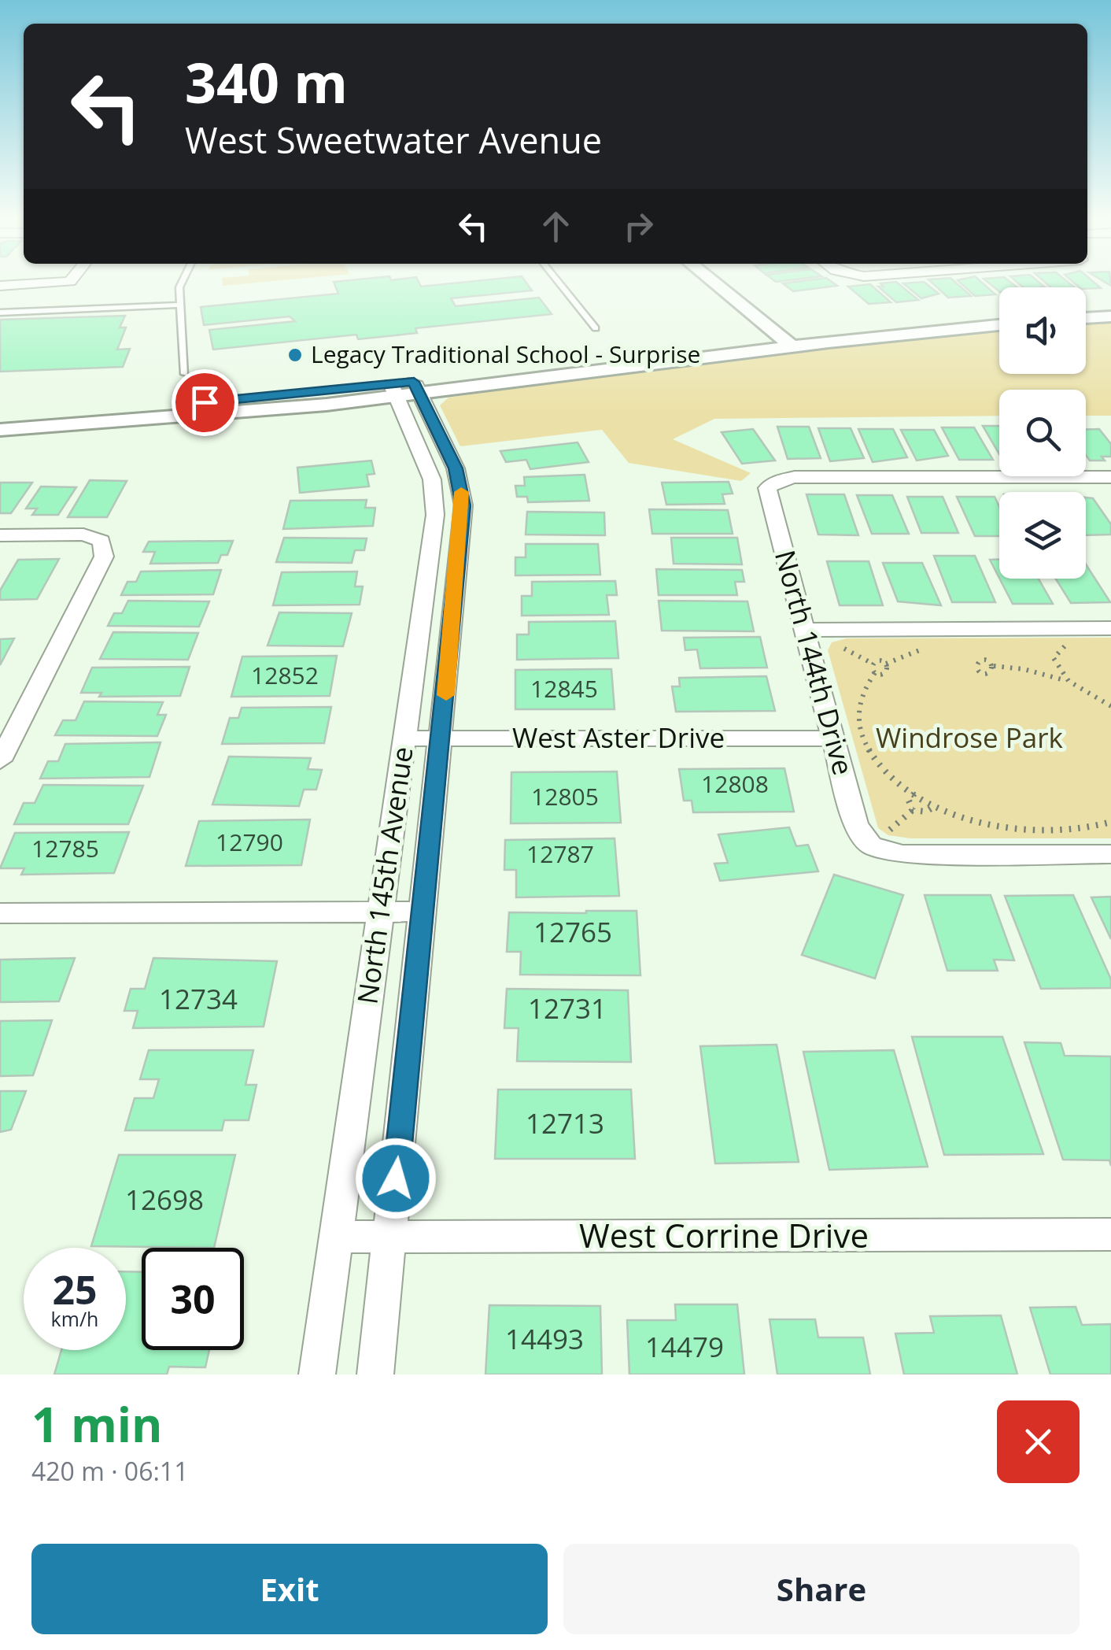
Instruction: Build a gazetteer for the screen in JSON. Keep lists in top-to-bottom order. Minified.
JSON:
{"streets":{"street":["North 144th Drive","West Aster Drive","North 145th Avenue","West Corrine Drive"]},"crossings":[["North 144th Drive","West Aster Drive"],["West Aster Drive","North 145th Avenue"],["North 145th Avenue","West Corrine Drive"]],"parks":["Windrose Park"],"places":["Legacy Traditional School - Surprise"],"house_numbers":["12852","12845","12808","12805","12790","12785","12787","12765","12734","12731","12713","12698","14493","14479"],"page":{"turn":["340 m","West Sweetwater Avenue"],"speed":"25 km/h","limit":"30","heading":["1 min","420 m · 06:11"],"buttons":["Exit","Share"]}}
